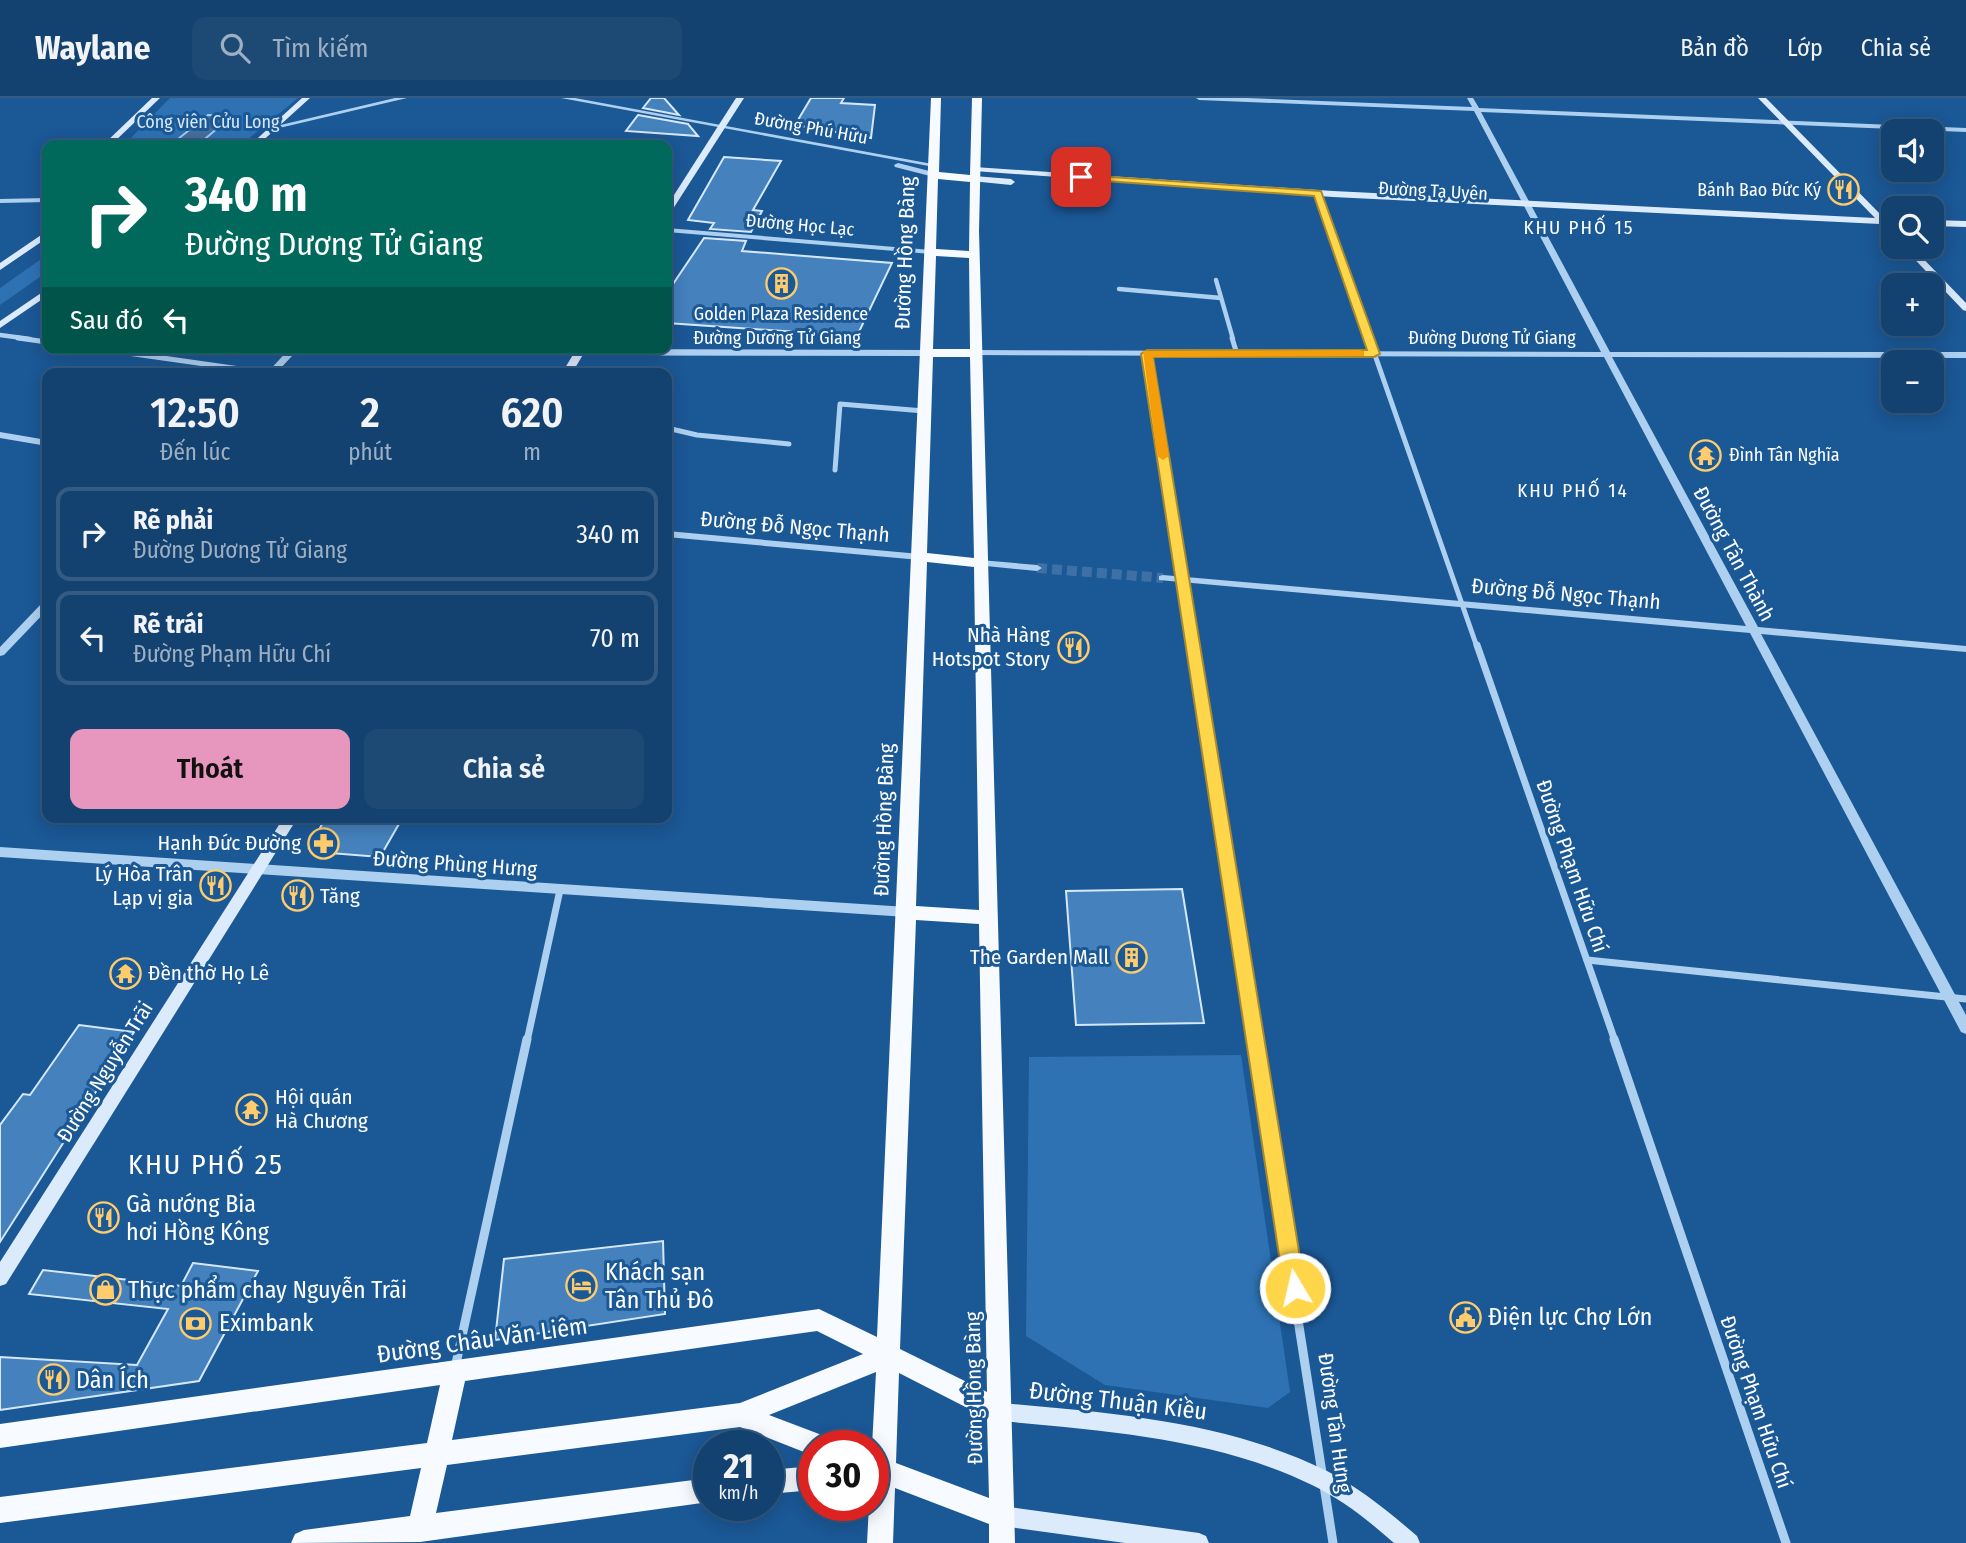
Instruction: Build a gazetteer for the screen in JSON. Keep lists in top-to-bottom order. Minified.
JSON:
{"streets":{"main road":["Đường Tạ Uyên","Đường Hồng Bàng","Đường Nguyễn Trãi","Đường Châu Văn Liêm","Đường Thuận Kiều"],"street":["Đường Phú Hữu","Đường Học Lạc","Đường Dương Tử Giang","Đường Đỗ Ngọc Thạnh","Đường Tân Thành","Đường Phùng Hưng","Đường Phạm Hữu Chí","Đường Tân Hưng"]},"crossings":[["Đường Phú Hữu","Đường Hồng Bàng"],["Đường Tạ Uyên","Đường Hồng Bàng"],["Đường Tạ Uyên","Đường Tân Thành"],["Đường Tạ Uyên","Đường Phạm Hữu Chí"],["Đường Học Lạc","Đường Hồng Bàng"],["Đường Hồng Bàng","Đường Dương Tử Giang"],["Đường Hồng Bàng","Đường Đỗ Ngọc Thạnh"],["Đường Hồng Bàng","Đường Phùng Hưng"],["Đường Hồng Bàng","Đường Châu Văn Liêm"],["Đường Hồng Bàng","Đường Thuận Kiều"],["Đường Dương Tử Giang","Đường Tân Thành"],["Đường Dương Tử Giang","Đường Phạm Hữu Chí"],["Đường Dương Tử Giang","Đường Tân Hưng"],["Đường Đỗ Ngọc Thạnh","Đường Tân Thành"],["Đường Đỗ Ngọc Thạnh","Đường Phạm Hữu Chí"],["Đường Đỗ Ngọc Thạnh","Đường Tân Hưng"],["Đường Phùng Hưng","Đường Nguyễn Trãi"],["Đường Châu Văn Liêm","Đường Thuận Kiều"],["Đường Thuận Kiều","Đường Tân Hưng"]],"districts":["KHU PHỐ 15","KHU PHỐ 14","KHU PHỐ 25"],"parks":["Công viên Cửu Long"],"places":{"restaurant":["Bánh Bao Đức Ký","Nhà Hàng Hotspot Story","Lý Hòa Trân Lạp vị gia","Tăng","Gà nướng Bia hơi Hồng Kông","Dân Ích"],"building":["Golden Plaza Residence","The Garden Mall"],"temple":["Đình Tân Nghĩa","Đền thờ Họ Lê","Hội quán Hà Chương"],"pharmacy":["Hạnh Đức Đường"],"hotel":["Khách sạn Tân Thủ Đô"],"shop":["Thực phẩm chay Nguyễn Trãi"],"public building":["Điện lực Chợ Lớn"],"bank":["Eximbank"]},"page":{"header":"Waylane","search":"Tìm kiếm","nav":["Bản đồ","Lớp","Chia sẻ"],"map_buttons":["+","−"],"turn":["340 m","Đường Dương Tử Giang"],"then":"Sau đó","eta":["12:50","Đến lúc","2","phút","620","m"],"list":[{"name":"Rẽ phải","note":"Đường Dương Tử Giang","value":"340 m"},{"name":"Rẽ trái","note":"Đường Phạm Hữu Chí","value":"70 m"}],"buttons":["Thoát","Chia sẻ"],"speed":"21 km/h","limit":"30"}}
